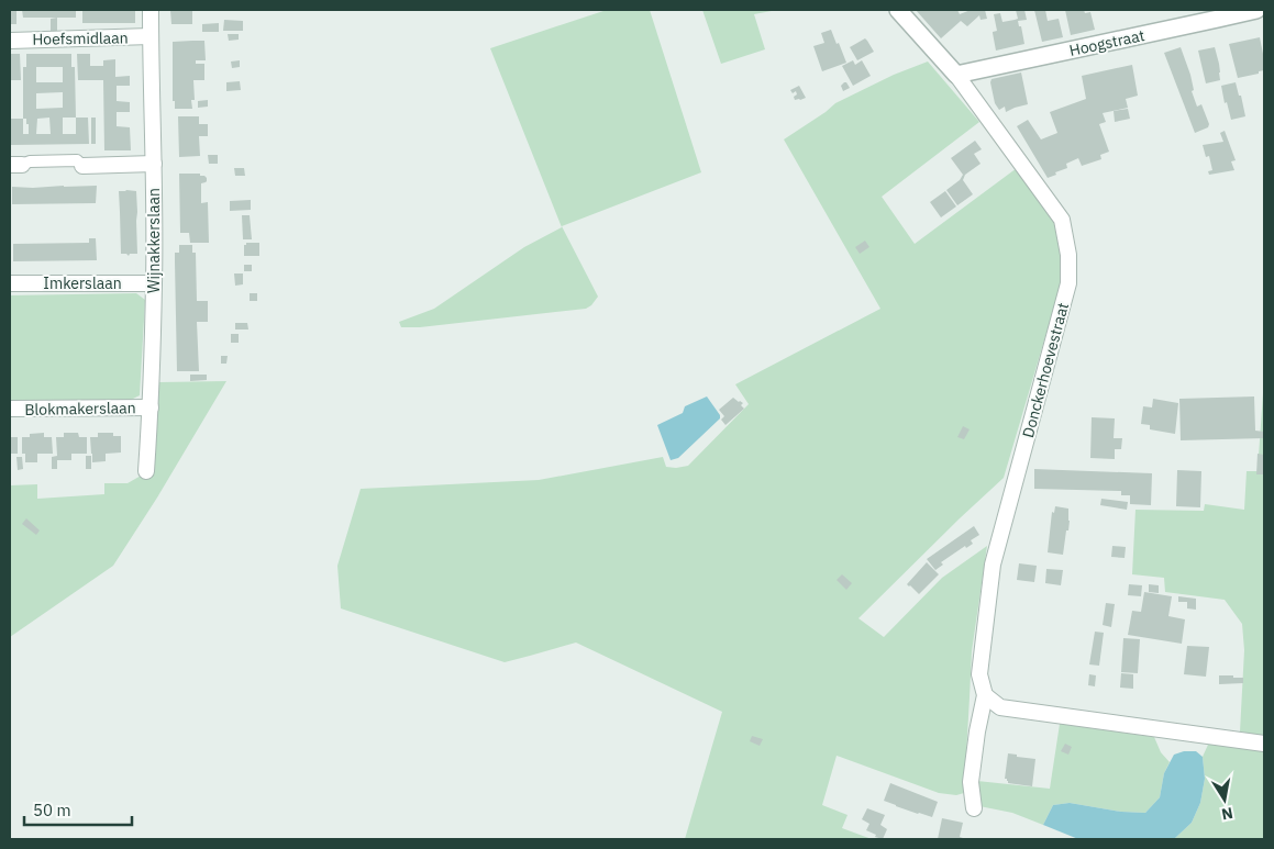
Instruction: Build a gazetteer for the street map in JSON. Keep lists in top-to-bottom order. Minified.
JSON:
{"streets":{"street":["Hoefsmidlaan","Hoogstraat","Wijnakkerslaan","Imkerslaan","Donckerhoevestraat","Blokmakerslaan"]},"crossings":[["Hoefsmidlaan","Wijnakkerslaan"],["Hoogstraat","Donckerhoevestraat"],["Wijnakkerslaan","Imkerslaan"],["Wijnakkerslaan","Blokmakerslaan"]],"scale_bar":"50 m","north":"bottom"}
